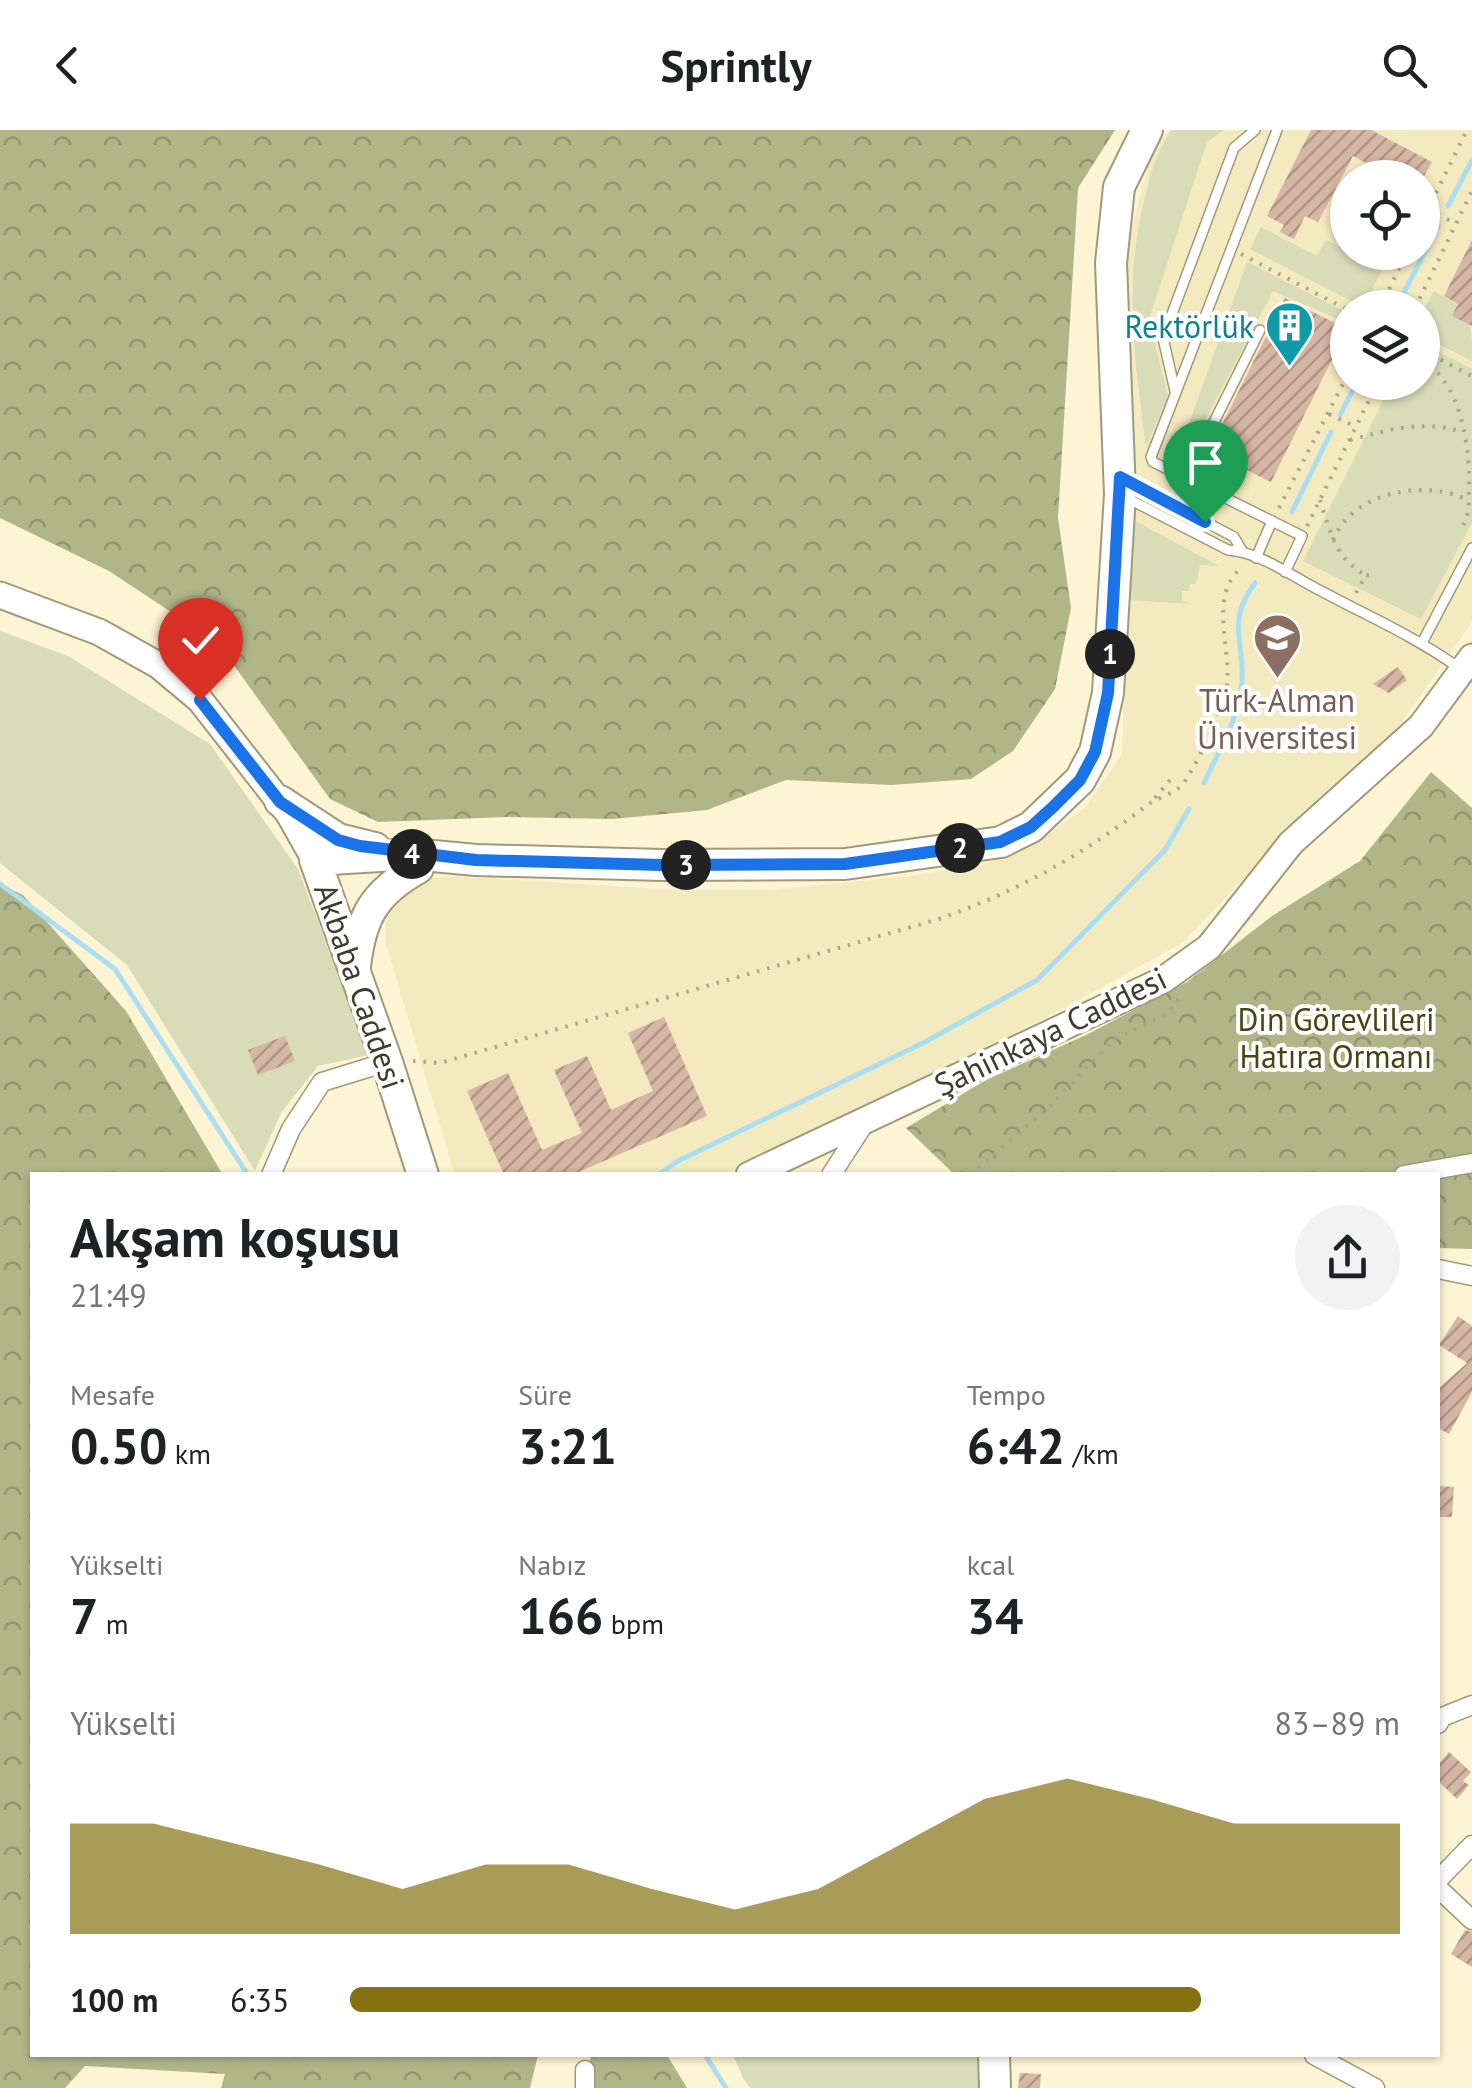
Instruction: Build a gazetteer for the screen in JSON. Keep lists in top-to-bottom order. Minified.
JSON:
{"streets":{"main road":["Akbaba Caddesi"],"street":["Şahinkaya Caddesi"]},"parks":["Din Görevlileri Hatıra Ormanı"],"places":{"building":["Rektörlük"],"school or university":["Türk-Alman Üniversitesi"]},"page":{"header":"Sprintly","pins":["1","2","4","3"],"heading":["Akşam koşusu","21:49"],"stats":[["Mesafe","0.50 km"],["Süre","3:21"],["Tempo","6:42 /km"],["Yükselti","7 m"],["Nabız","166 bpm"],["kcal","34"]],"chart":["Yükselti","83–89 m"],"list":[{"name":"100 m","note":"6:35"}]}}
